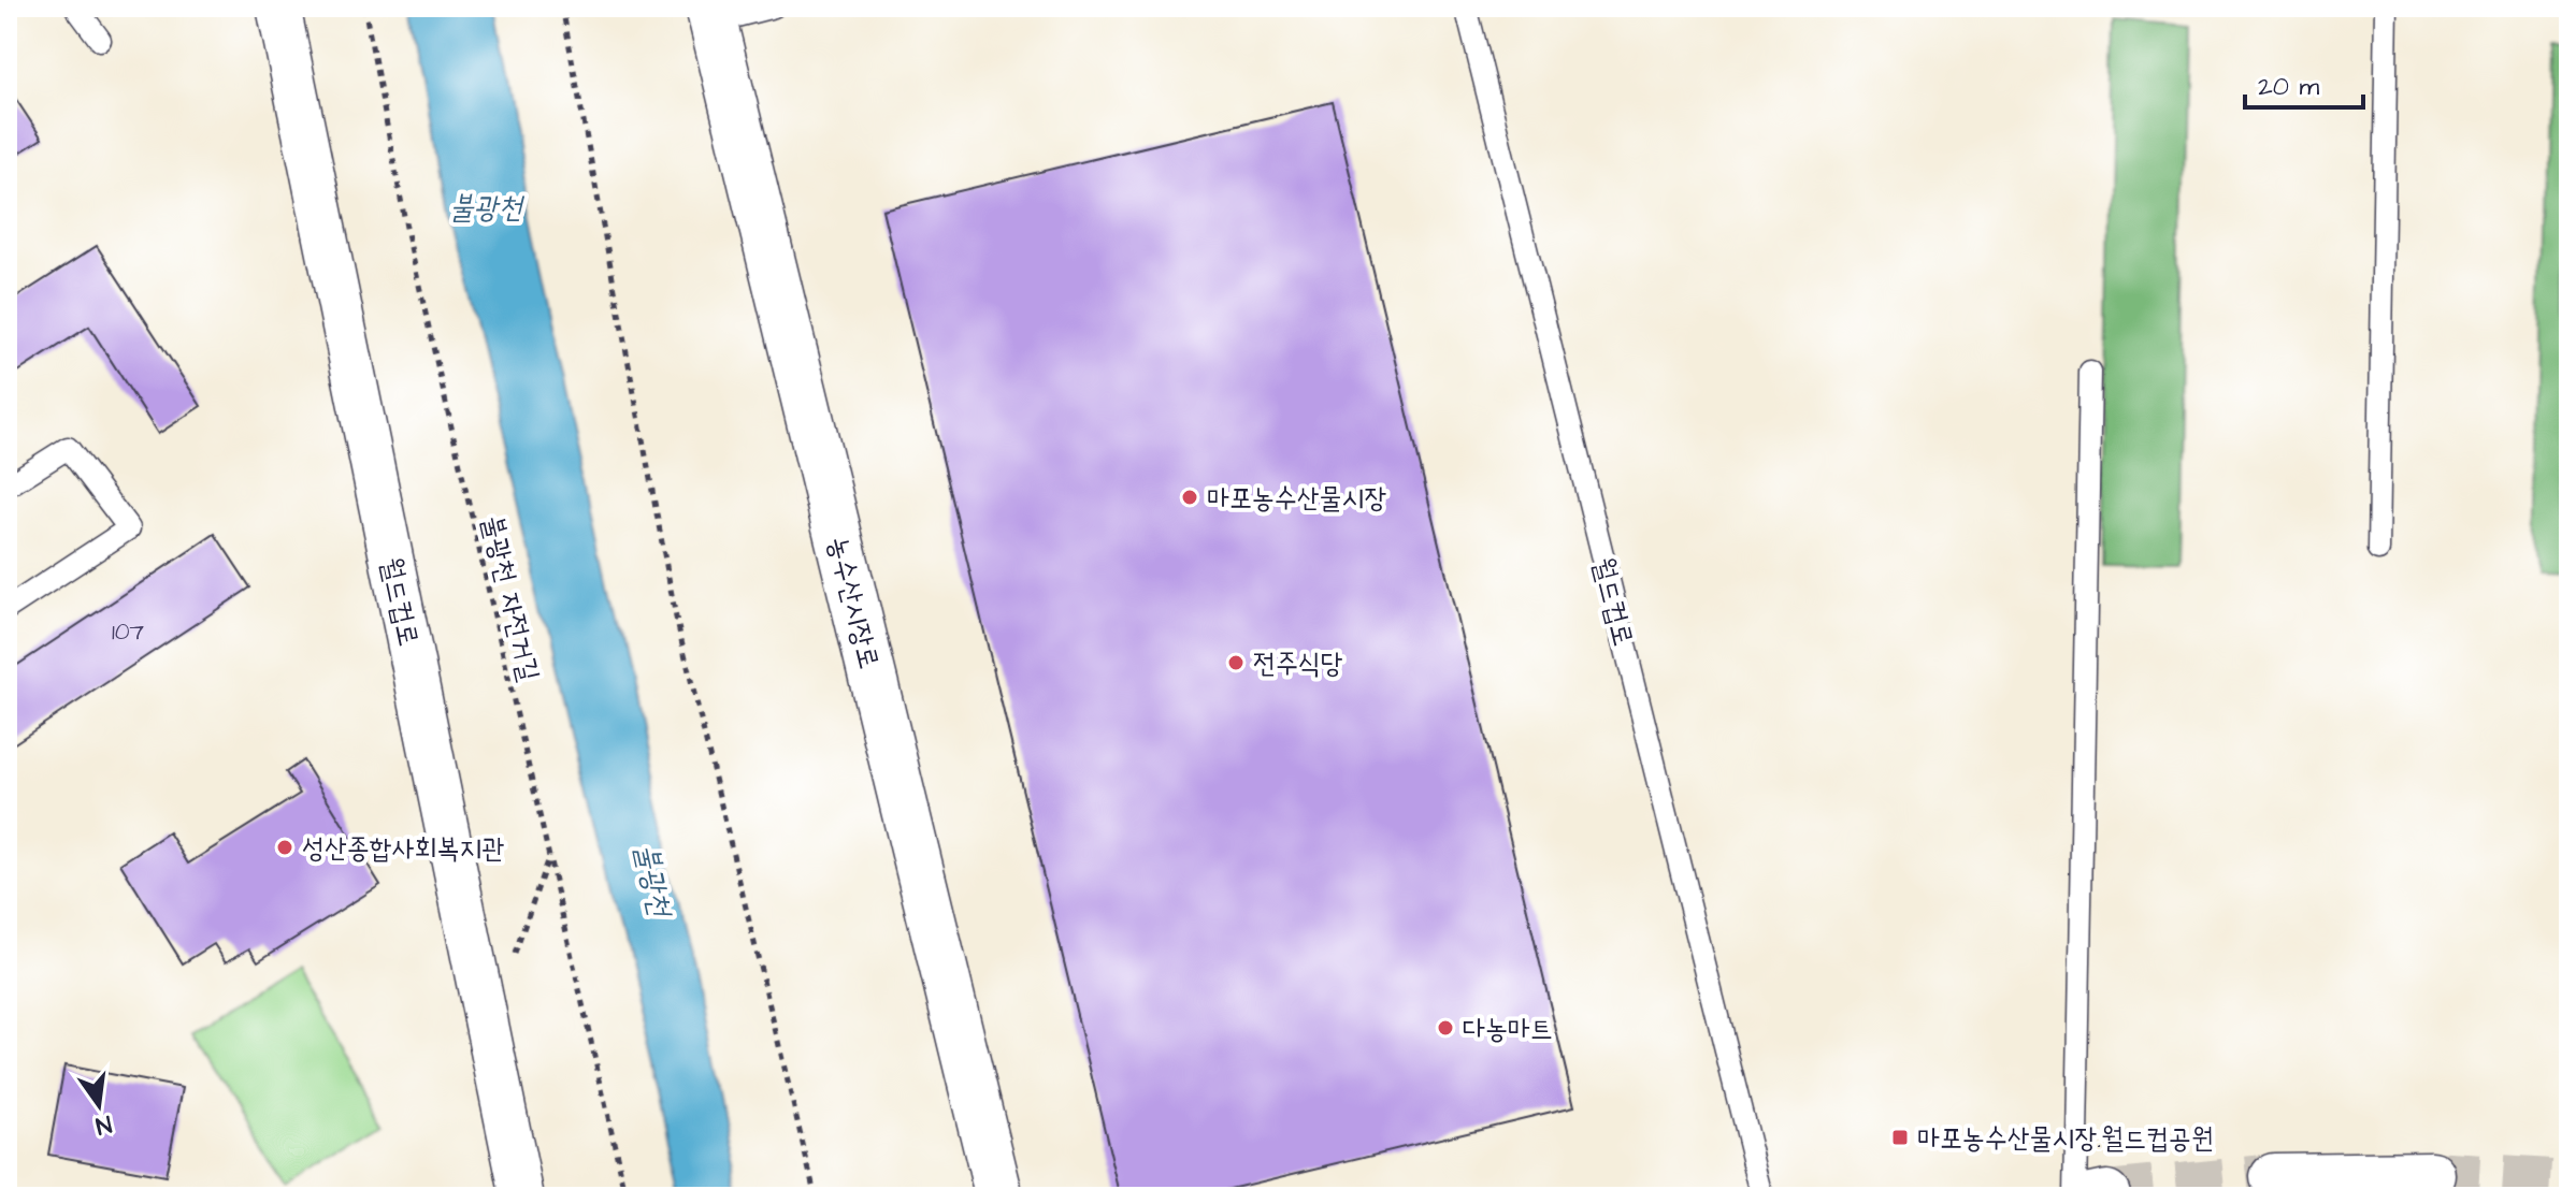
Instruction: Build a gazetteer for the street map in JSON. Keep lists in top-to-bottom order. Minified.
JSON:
{"streets":{"main road":["농수산시장로"],"street":["월드컵로"],"path":["불광천 자전거길"]},"water":["불광천"],"places":{"other":["마포농수산물시장","전주식당","성산종합사회복지관","다농마트"],"transit":["마포농수산물시장.월드컵공원"]},"house_numbers":["107"],"scale_bar":"20 m","north":"bottom"}
